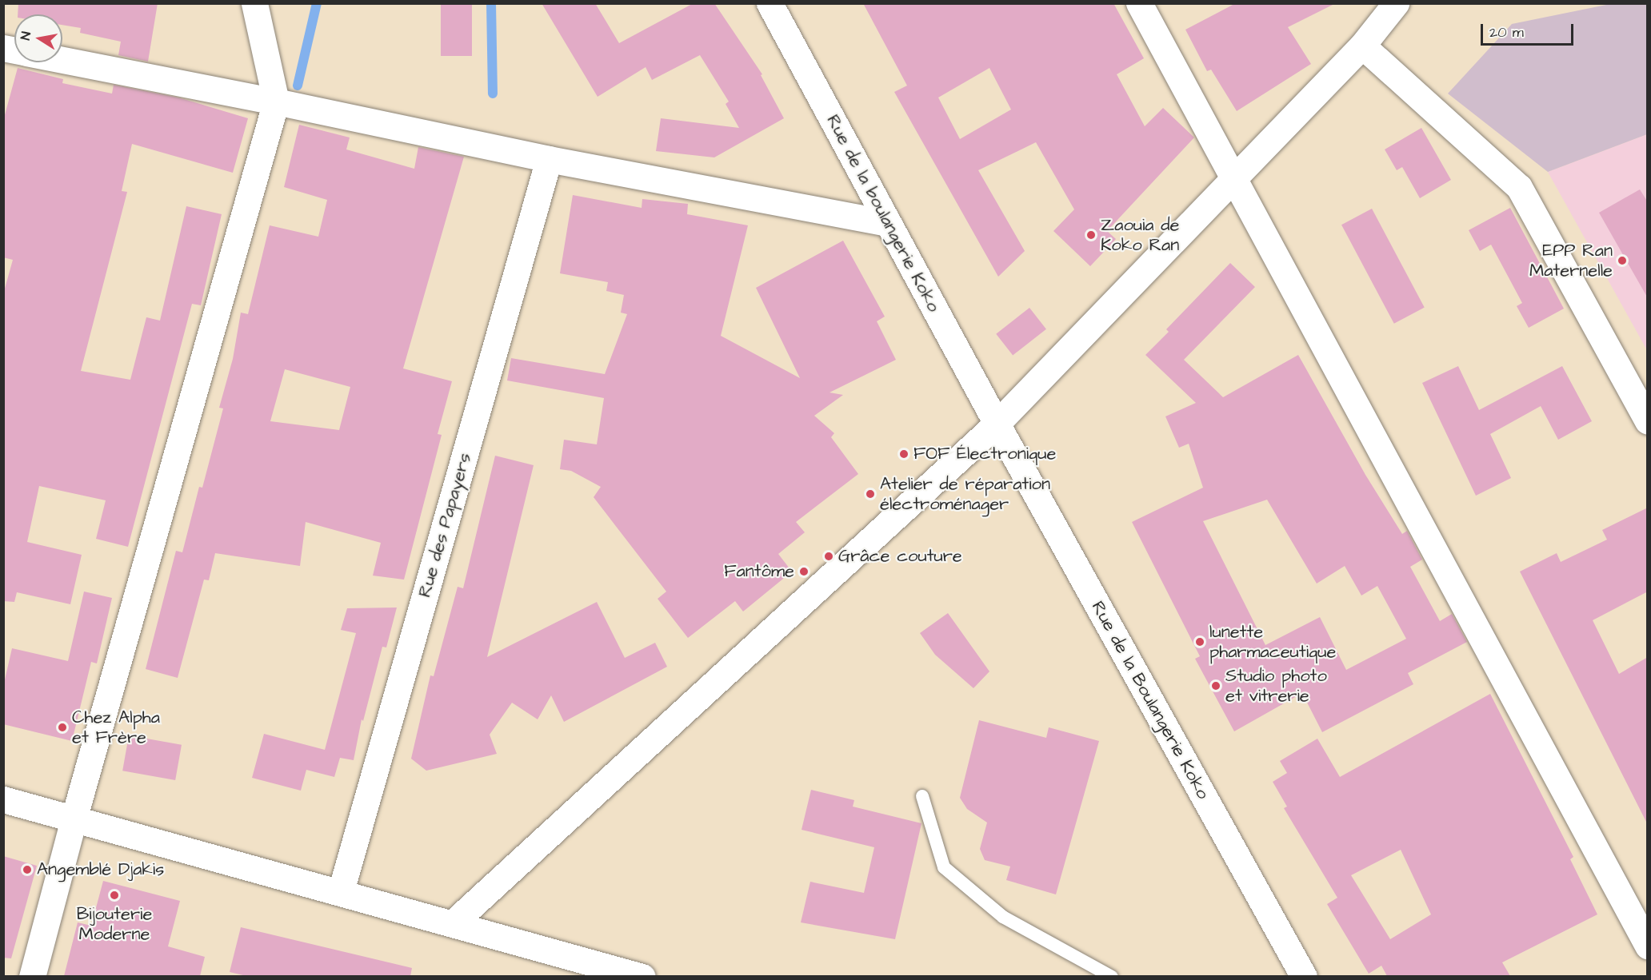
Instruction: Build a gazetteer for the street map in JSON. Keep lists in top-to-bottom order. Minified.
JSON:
{"streets":{"street":["Rue de la boulangerie Koko","Rue des Papayers","Rue de la Boulangerie Koko"]},"crossings":[["Rue de la boulangerie Koko","Rue de la Boulangerie Koko"]],"places":["Zaouia de Koko Ran","EPP Ran Maternelle","FOF Électronique","Atelier de réparation électroménager","Grâce couture","Fantôme","lunette pharmaceutique","Studio photo et vitrerie","Chez Alpha et Frère","Angemblé Djakis","Bijouterie Moderne"],"scale_bar":"20 m","north":"left"}
